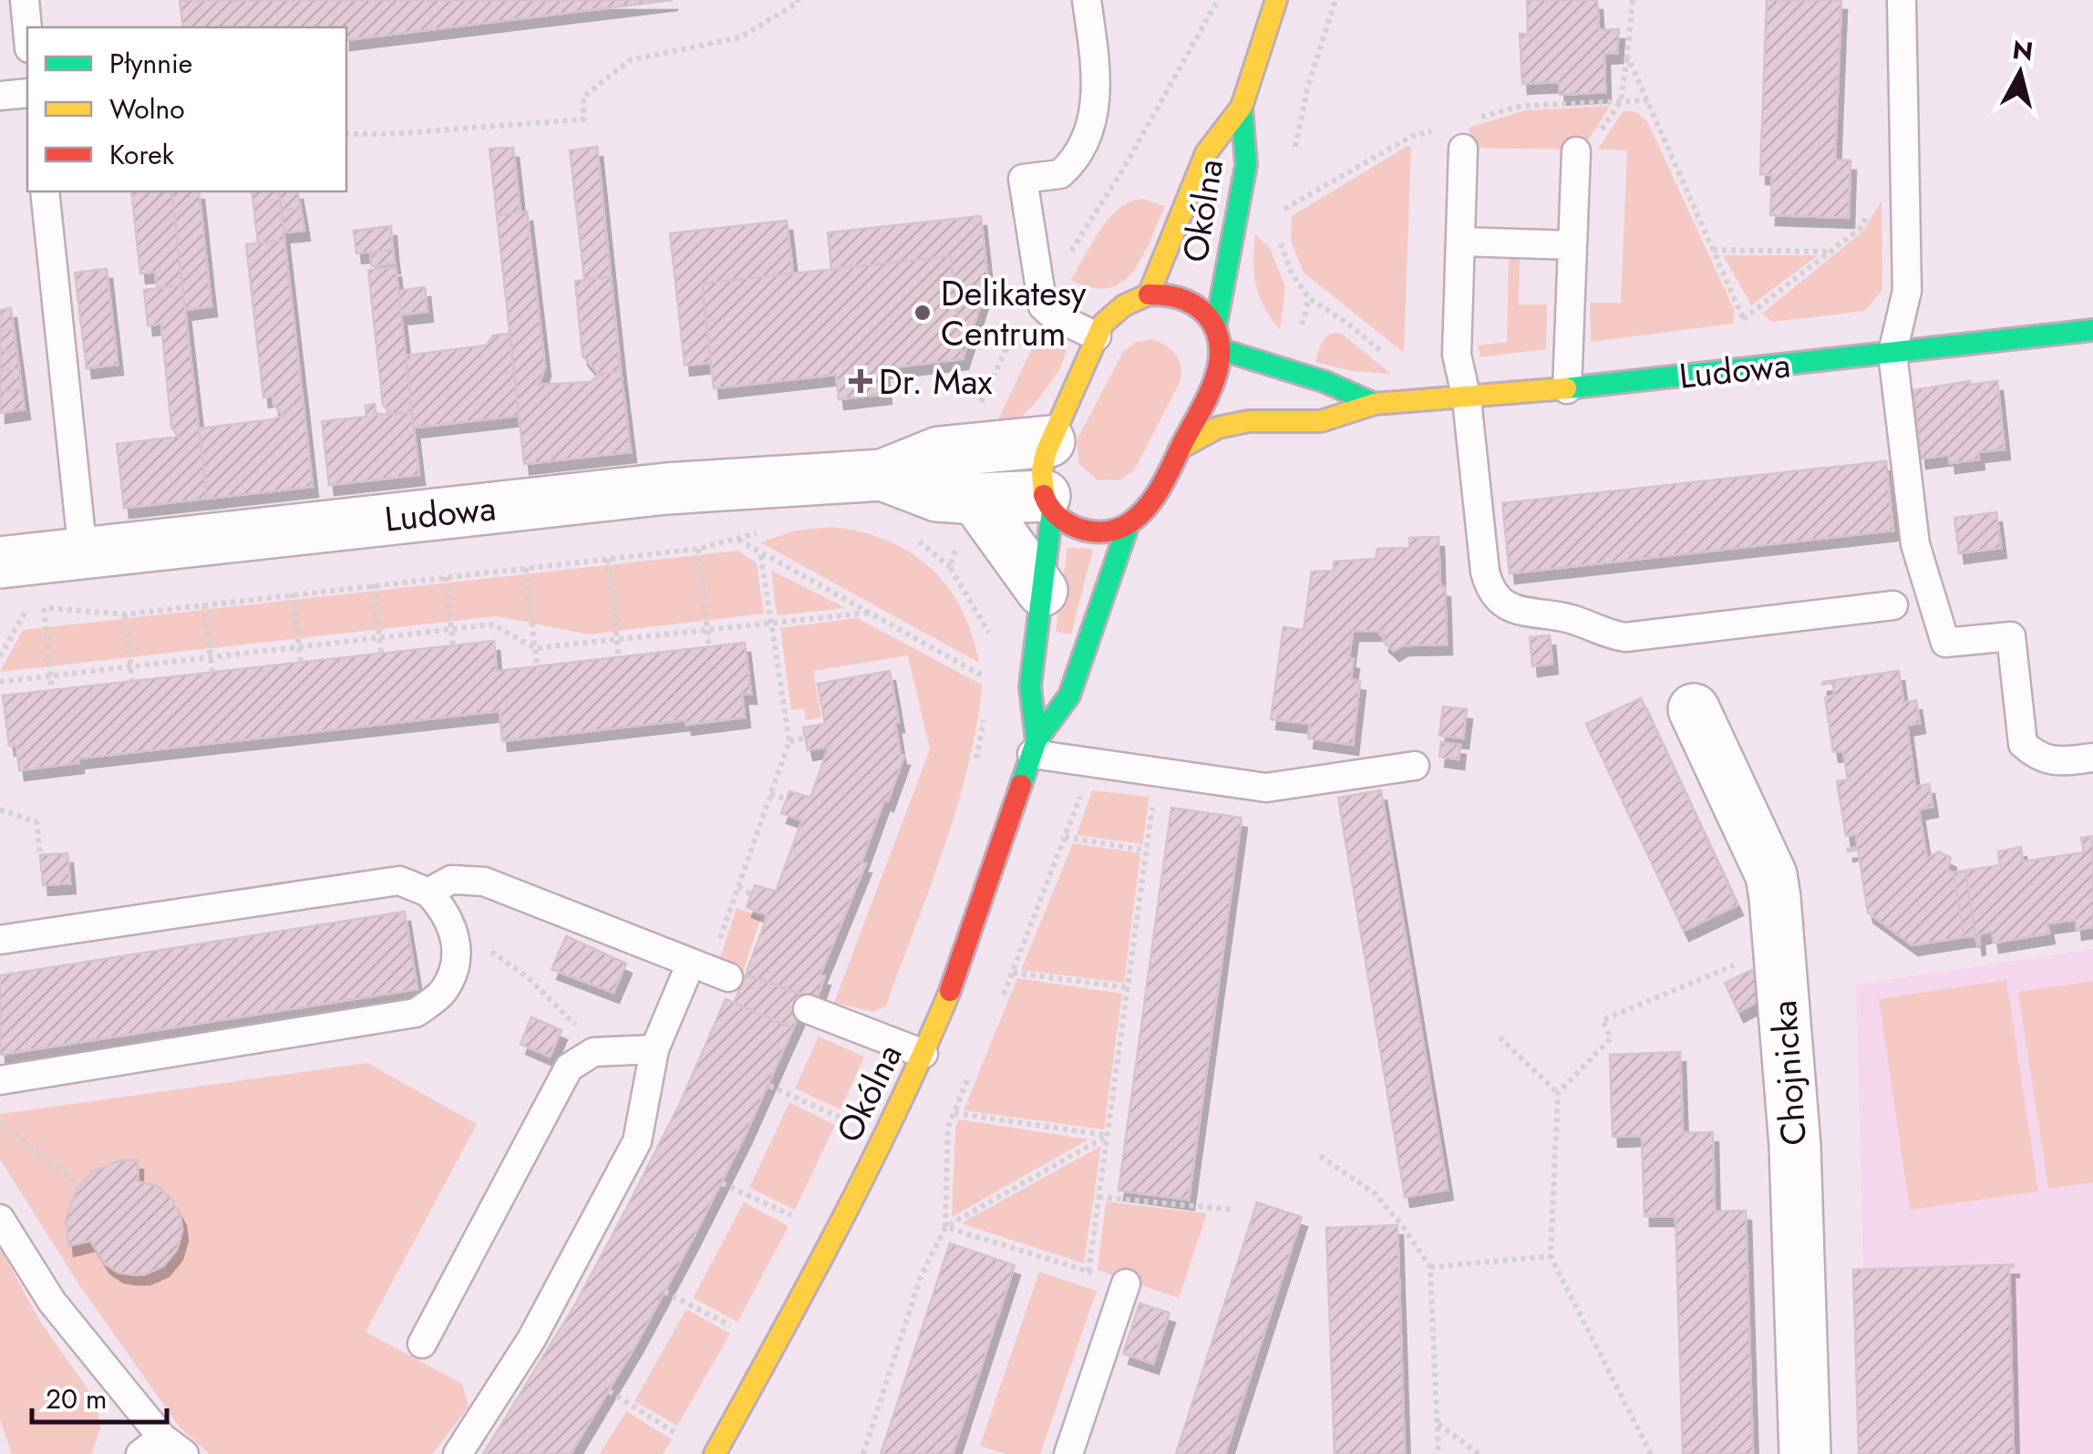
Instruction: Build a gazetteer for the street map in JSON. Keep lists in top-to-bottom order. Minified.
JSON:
{"streets":{"street":["Okólna","Ludowa","Chojnicka"]},"crossings":[["Okólna","Ludowa"]],"places":{"other":["Delikatesy Centrum"],"health":["Dr. Max"]},"legend":["Płynnie","Wolno","Korek"],"scale_bar":"20 m","north":"top"}
